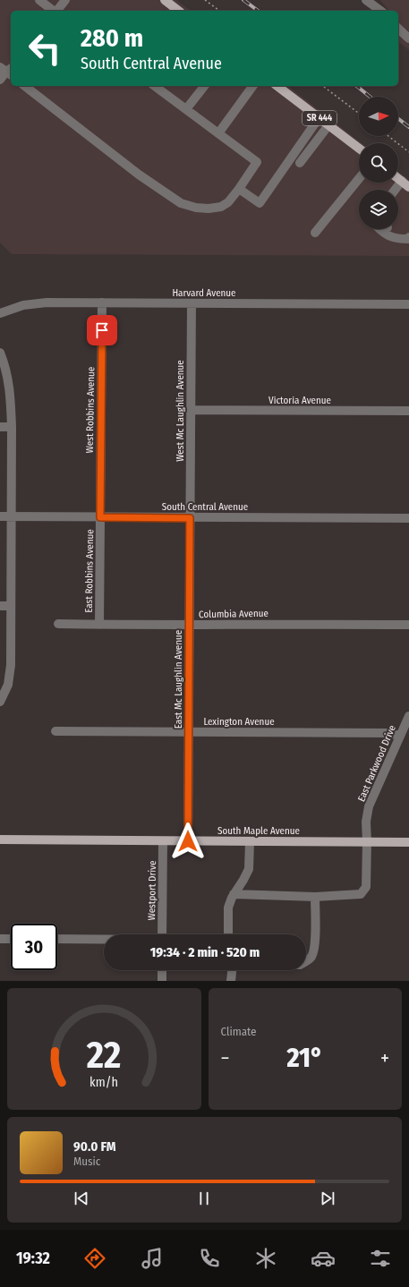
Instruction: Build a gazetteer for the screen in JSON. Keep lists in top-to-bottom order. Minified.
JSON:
{"streets":{"main road":["SR 444","South Maple Avenue"],"street":["Harvard Avenue","Victoria Avenue","West Robbins Avenue","West Mc Laughlin Avenue","South Central Avenue","East Robbins Avenue","Columbia Avenue","East Mc Laughlin Avenue","Lexington Avenue","East Parkwood Drive","Westport Drive"]},"crossings":[["Harvard Avenue","West Robbins Avenue"],["Harvard Avenue","West Mc Laughlin Avenue"],["Victoria Avenue","West Mc Laughlin Avenue"],["West Robbins Avenue","South Central Avenue"],["West Robbins Avenue","East Robbins Avenue"],["West Mc Laughlin Avenue","South Central Avenue"],["West Mc Laughlin Avenue","East Mc Laughlin Avenue"],["South Central Avenue","East Robbins Avenue"],["South Central Avenue","East Mc Laughlin Avenue"],["East Robbins Avenue","Columbia Avenue"],["Columbia Avenue","East Mc Laughlin Avenue"],["East Mc Laughlin Avenue","Lexington Avenue"],["East Mc Laughlin Avenue","South Maple Avenue"],["Lexington Avenue","East Parkwood Drive"],["East Parkwood Drive","South Maple Avenue"],["South Maple Avenue","Westport Drive"]],"north":"right","page":{"turn":["280 m","South Central Avenue"],"limit":"30","trip":"19:34 · 2 min · 520 m","tile":"Climate","heat":["−","21°","+"],"song":["90.0 FM","Music"],"tabs":"19:32","gauge":["22","km/h"]}}
